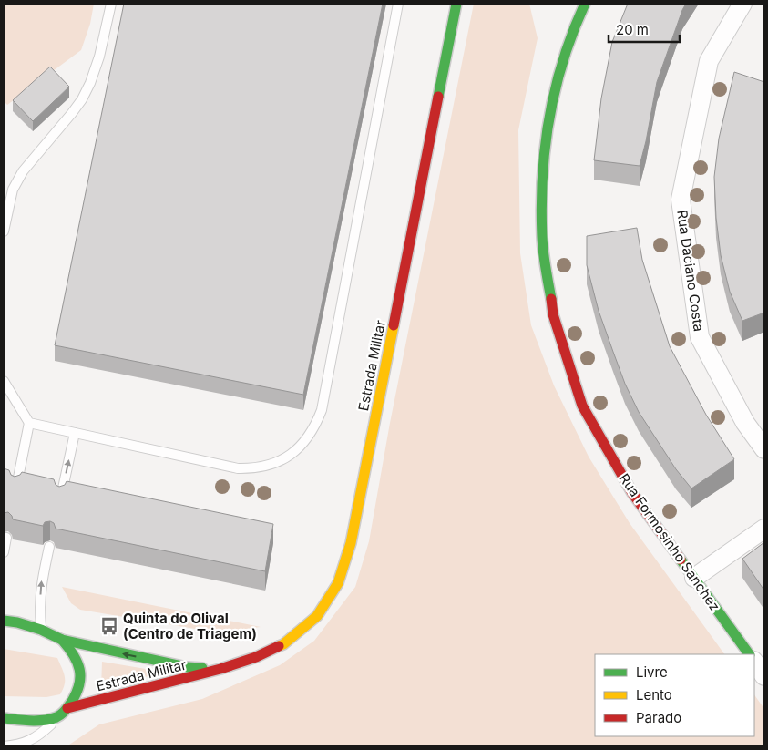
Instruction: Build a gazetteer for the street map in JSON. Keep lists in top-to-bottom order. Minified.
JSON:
{"streets":{"street":["Rua Daciano Costa","Estrada Militar","Rua Formosinho Sanchez"]},"places":{"bus stop":["Quinta do Olival (Centro de Triagem)"]},"legend":["Livre","Lento","Parado"],"scale_bar":"20 m"}
